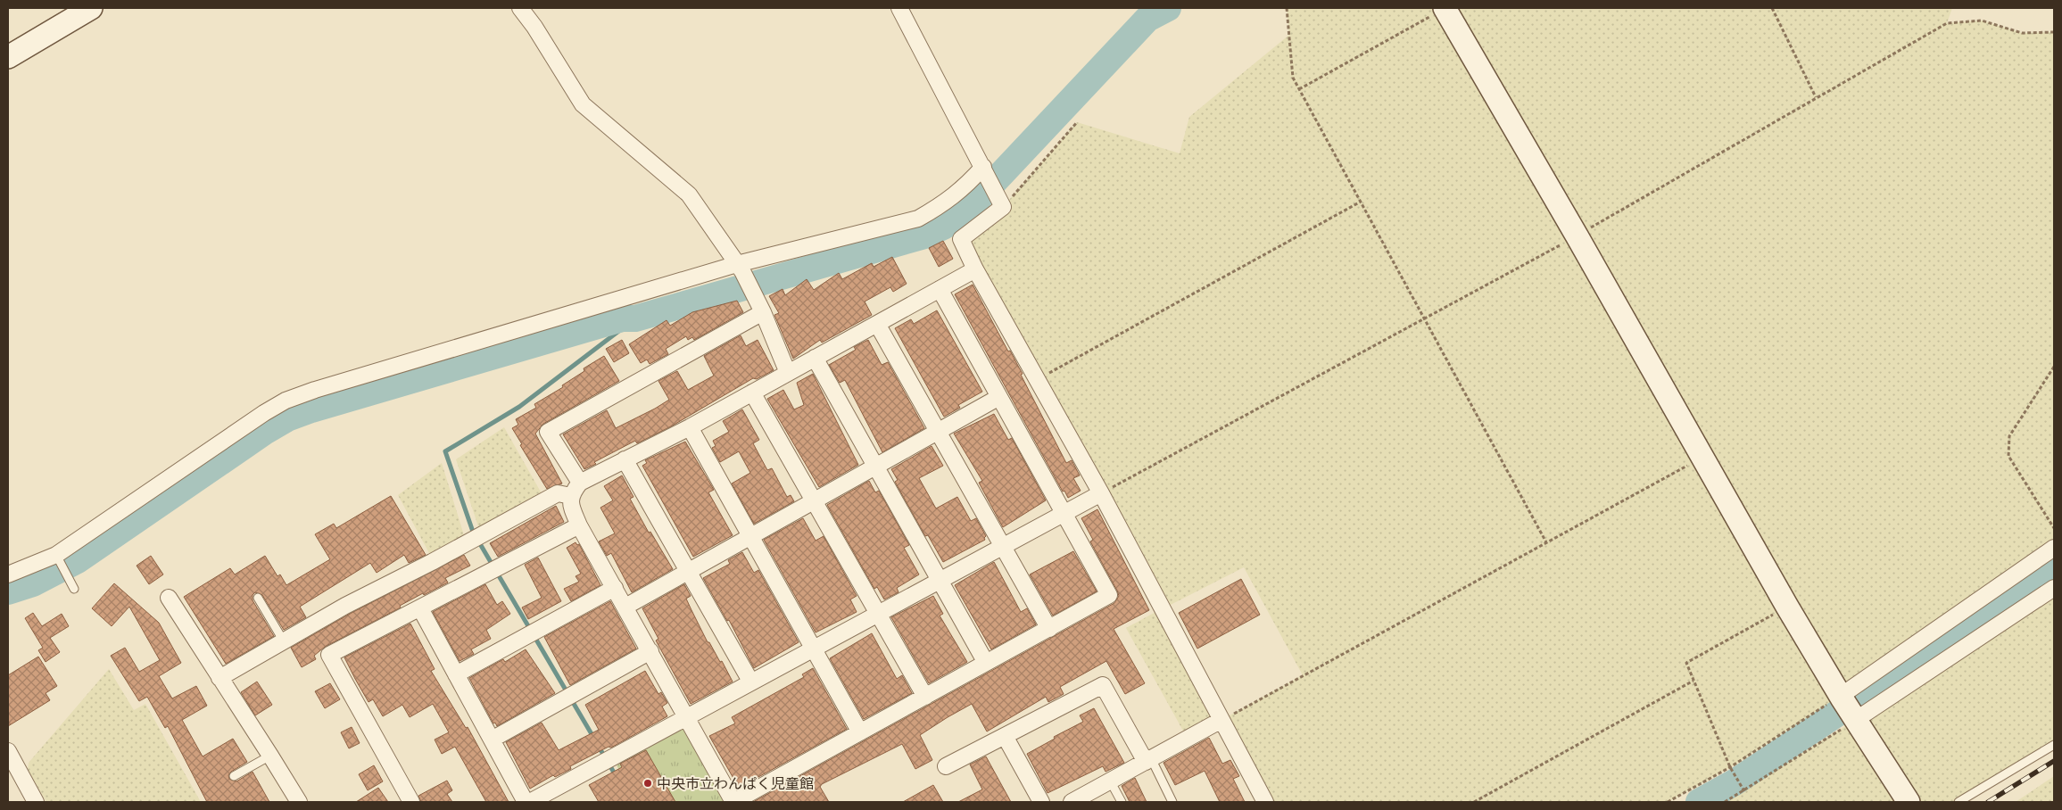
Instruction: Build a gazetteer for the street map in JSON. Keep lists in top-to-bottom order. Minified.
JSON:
{"places":["中央市立わんぱく児童館"]}
